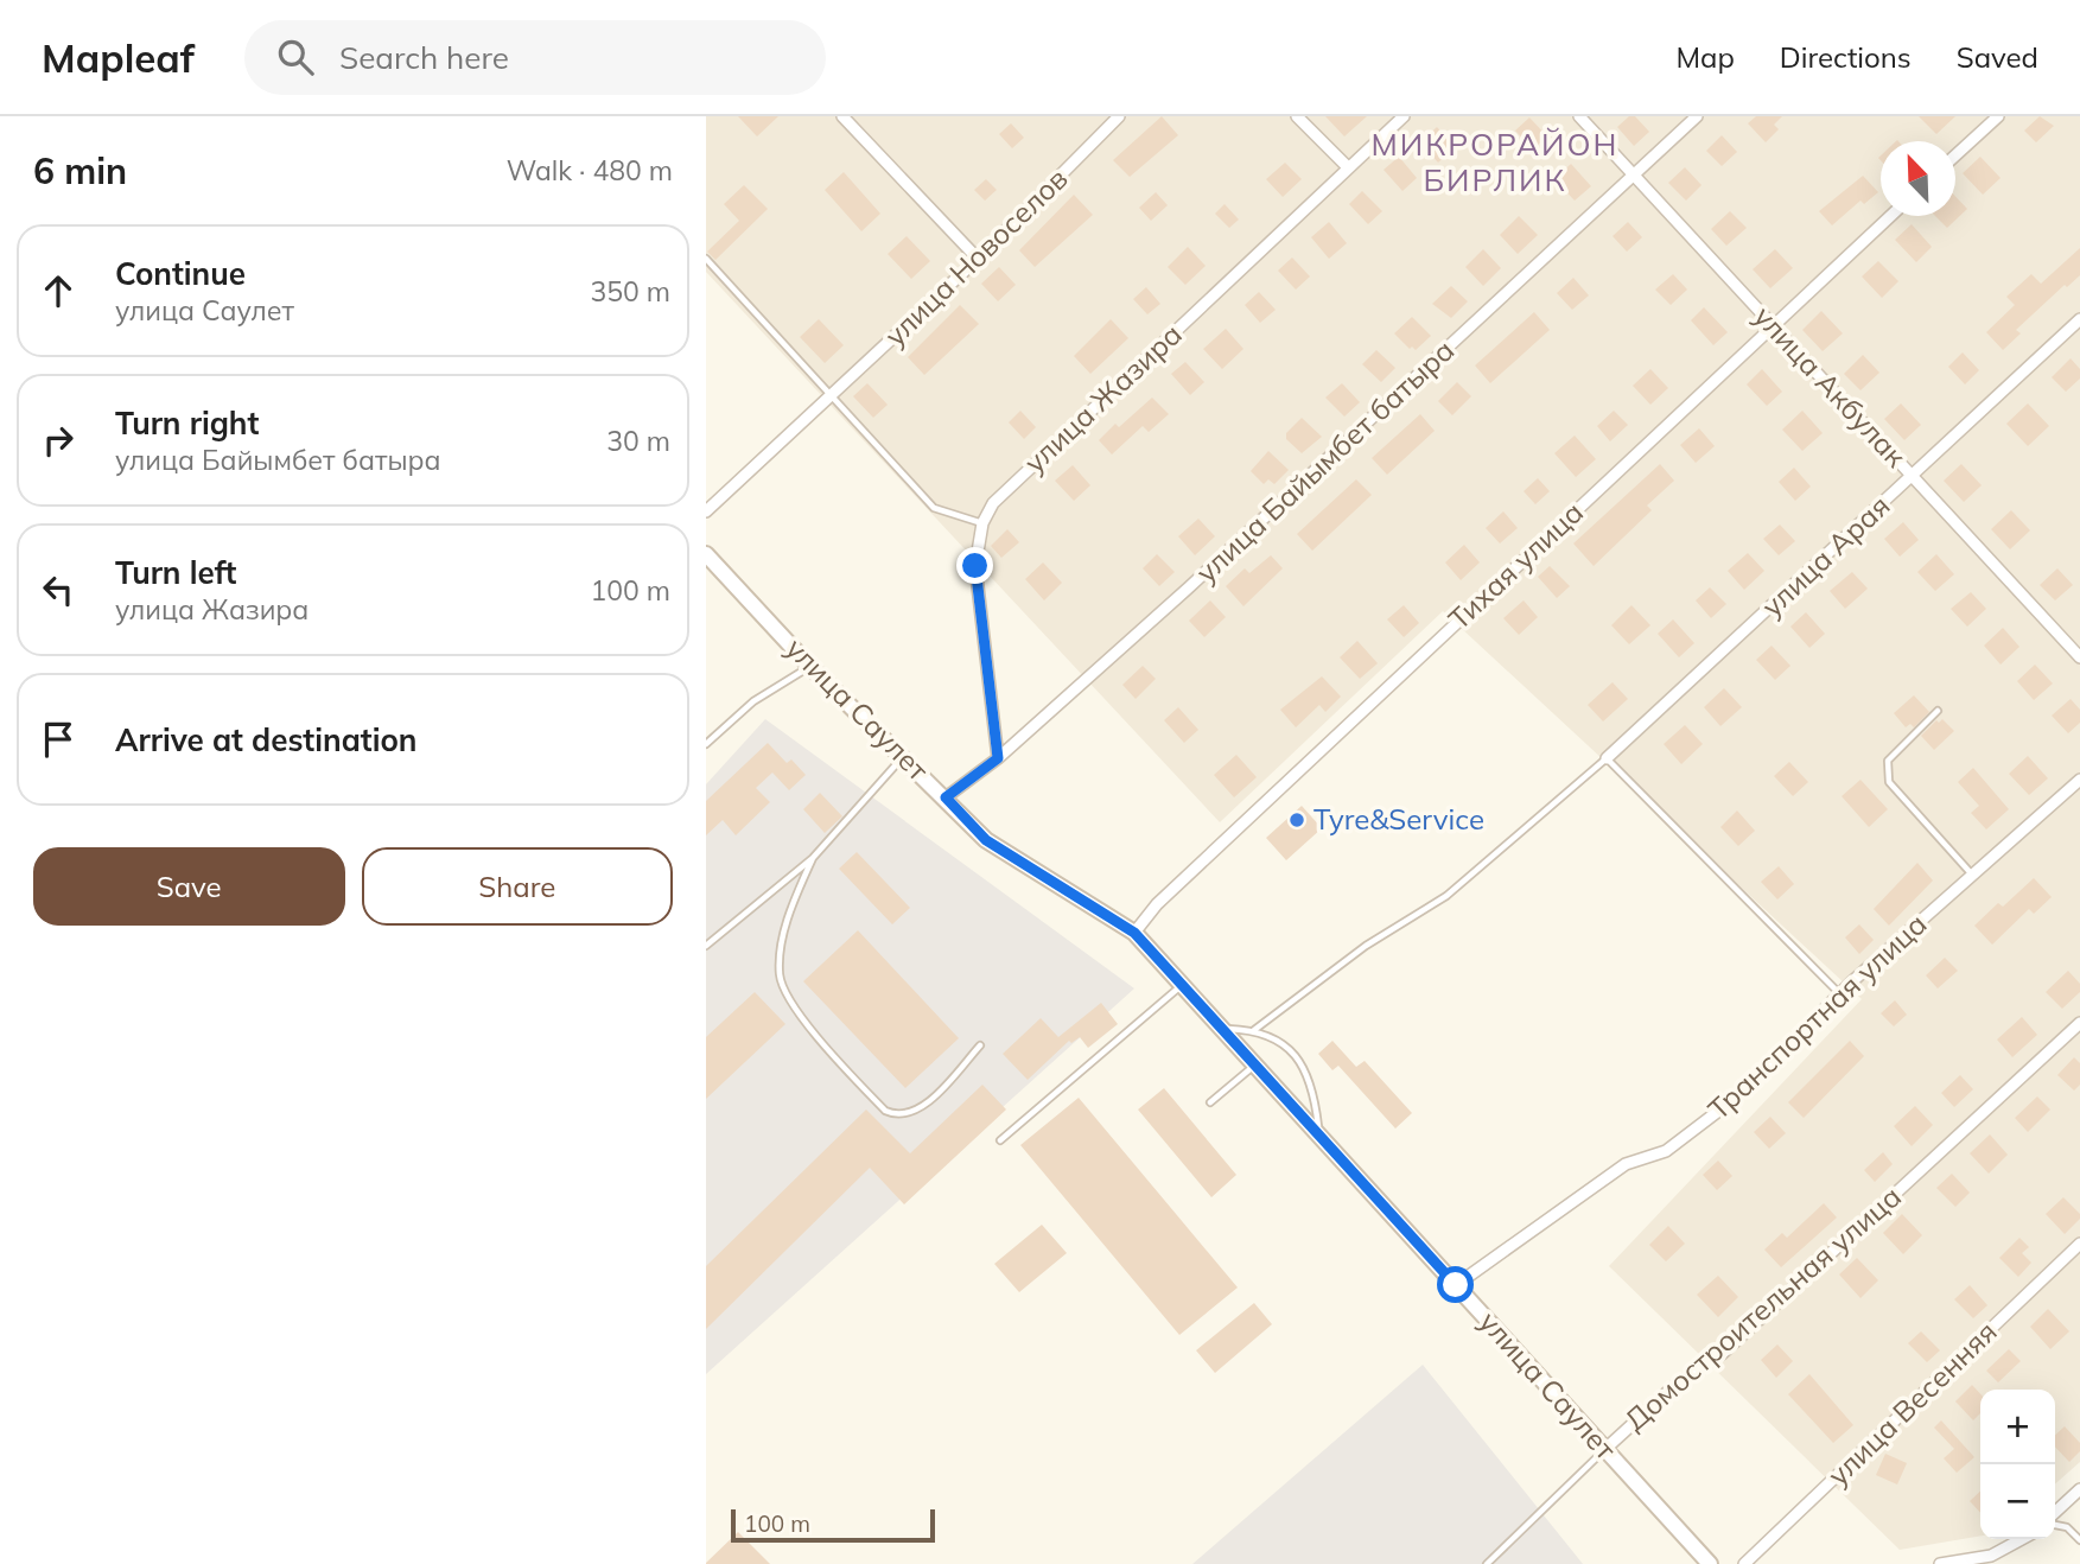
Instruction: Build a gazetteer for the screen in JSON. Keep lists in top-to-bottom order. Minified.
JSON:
{"streets":{"street":["улица Новоселов","улица Акбулак","улица Жазира","улица Байымбет батыра","улица Арая","Тихая улица","улица Саулет","Транспортная улица","Домостроительная улица","улица Весенняя"]},"crossings":[["улица Акбулак","улица Байымбет батыра"],["улица Акбулак","улица Арая"],["улица Акбулак","Тихая улица"],["улица Жазира","улица Байымбет батыра"],["улица Байымбет батыра","улица Саулет"],["Тихая улица","улица Саулет"],["улица Саулет","Транспортная улица"],["улица Саулет","Домостроительная улица"]],"districts":["МИКРОРАЙОН БИРЛИК"],"places":["Tyre&Service"],"scale_bar":"100 m","north":"top left","page":{"header":"Mapleaf","search":"Search here","nav":["Map","Directions","Saved"],"heading":["6 min","Walk · 480 m"],"list":[["Continue","улица Саулет","350 m"],["Turn right","улица Байымбет батыра","30 m"],["Turn left","улица Жазира","100 m"],"Arrive at destination"],"buttons":["Save","Share"],"map_buttons":["+","−"],"scale":"100 m"}}
